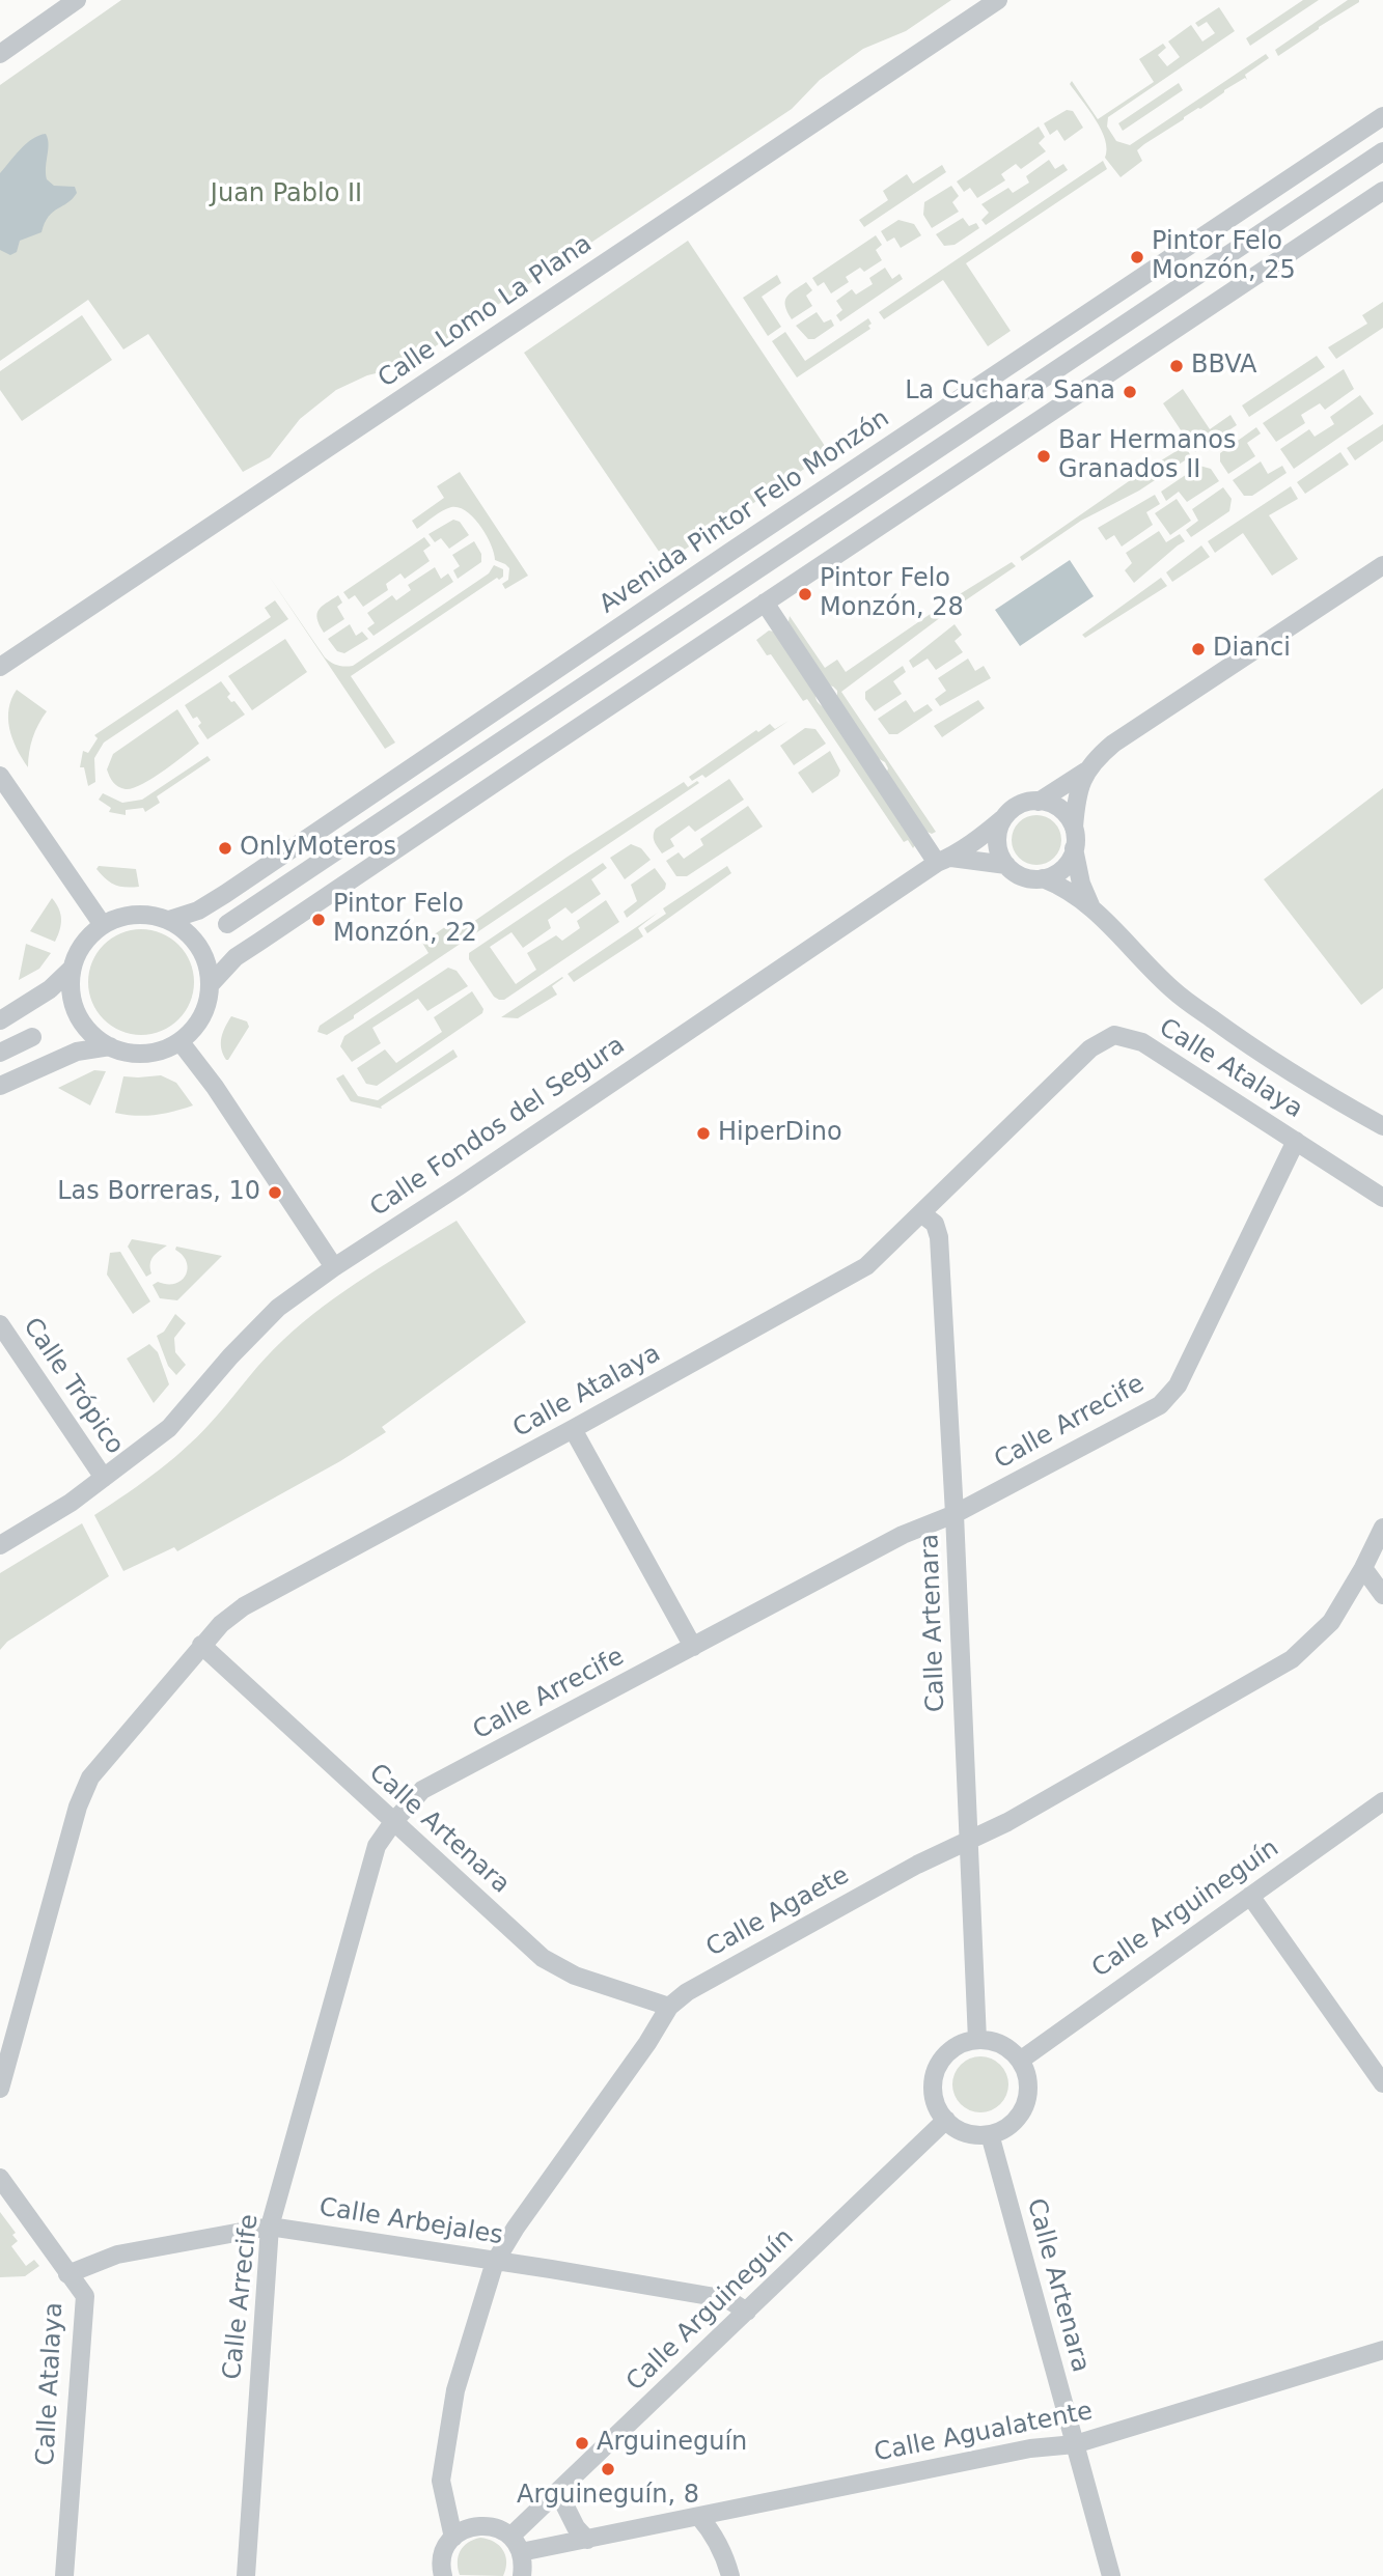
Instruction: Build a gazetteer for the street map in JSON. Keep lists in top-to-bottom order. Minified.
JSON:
{"streets":{"street":["Calle Lomo La Plana","Avenida Pintor Felo Monzón","Calle Atalaya","Calle Fondos del Segura","Calle Trópico","Calle Arrecife","Calle Artenara","Calle Arguineguín","Calle Agaete","Calle Arbejales","Calle Agualatente"]},"crossings":[["Calle Atalaya","Calle Arrecife"],["Calle Atalaya","Calle Artenara"],["Calle Atalaya","Calle Arbejales"],["Calle Fondos del Segura","Calle Trópico"],["Calle Arrecife","Calle Artenara"],["Calle Arrecife","Calle Arbejales"],["Calle Artenara","Calle Arguineguín"],["Calle Artenara","Calle Agaete"],["Calle Artenara","Calle Agualatente"],["Calle Arguineguín","Calle Arbejales"],["Calle Arguineguín","Calle Agualatente"],["Calle Agaete","Calle Arbejales"]],"parks":["Juan Pablo II"],"places":["Pintor Felo Monzón, 25","BBVA","La Cuchara Sana","Bar Hermanos Granados II","Pintor Felo Monzón, 28","Dianci","OnlyMoteros","Pintor Felo Monzón, 22","HiperDino","Las Borreras, 10","Arguineguín","Arguineguín, 8"]}
